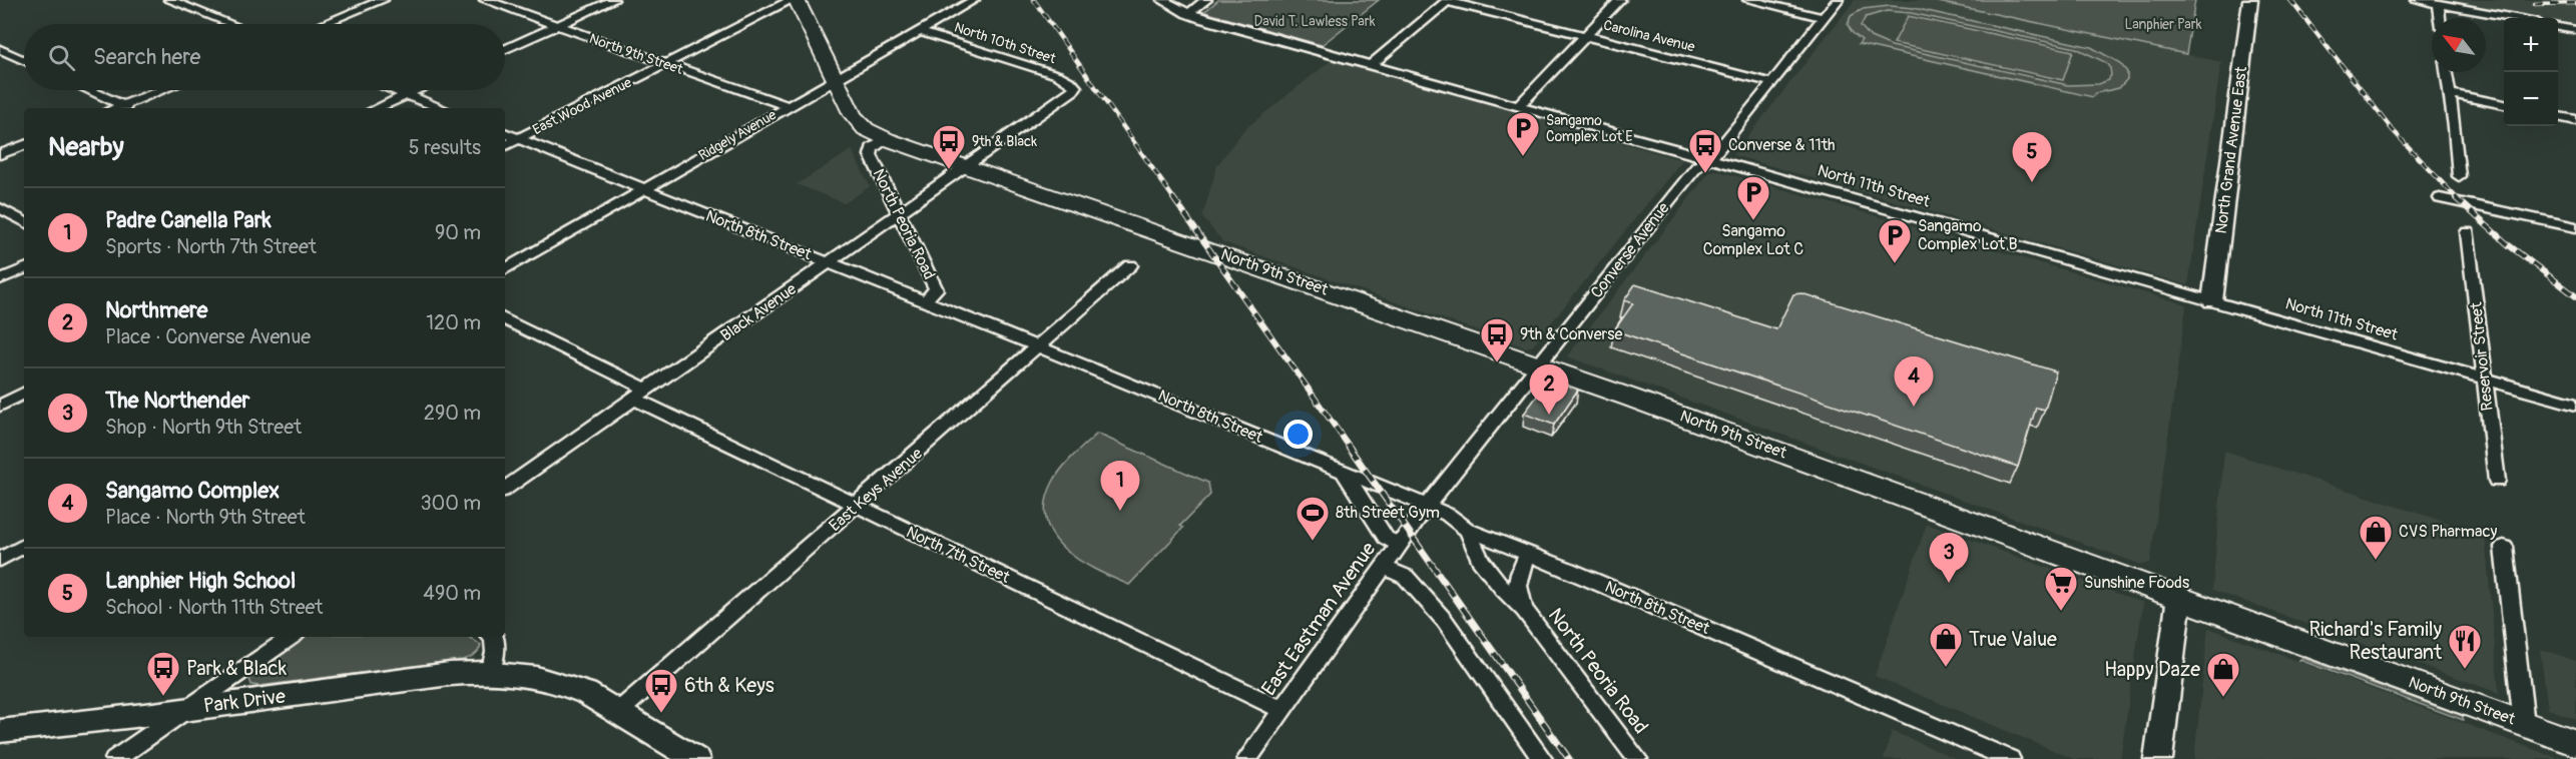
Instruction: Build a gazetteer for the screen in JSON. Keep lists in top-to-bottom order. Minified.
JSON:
{"streets":{"main road":["North 9th Street"],"street":["Carolina Avenue","North 10th Street","East Wood Avenue","Ridgely Avenue","North Grand Avenue East","North 11th Street","North Peoria Road","North 8th Street","Converse Avenue","Black Avenue","Reservoir Street","East Keys Avenue","North 7th Street","East Eastman Avenue","Park Drive"]},"crossings":[["Carolina Avenue","Converse Avenue"],["North 10th Street","Ridgely Avenue"],["North 10th Street","Black Avenue"],["North 9th Street","East Wood Avenue"],["North 9th Street","Ridgely Avenue"],["North 9th Street","North Peoria Road"],["North 9th Street","Converse Avenue"],["North 9th Street","Black Avenue"],["East Wood Avenue","North 8th Street"],["Ridgely Avenue","North 8th Street"],["North Grand Avenue East","North 11th Street"],["North 11th Street","Converse Avenue"],["North 11th Street","Reservoir Street"],["North Peoria Road","North 8th Street"],["North Peoria Road","Black Avenue"],["North 8th Street","Converse Avenue"],["North 8th Street","Black Avenue"],["North 8th Street","East Keys Avenue"],["North 8th Street","East Eastman Avenue"],["Converse Avenue","East Eastman Avenue"],["Black Avenue","North 7th Street"],["East Keys Avenue","North 7th Street"],["East Keys Avenue","Park Drive"],["North 7th Street","East Eastman Avenue"]],"parks":["David T. Lawless Park","Lanphier Park"],"places":{"parking":["Sangamo Complex Lot E","Sangamo Complex Lot C","Sangamo Complex Lot B"],"bus stop":["9th & Black","Converse & 11th","9th & Converse","Park & Black","6th & Keys"],"sports":["8th Street Gym"],"shop":["CVS Pharmacy","True Value","Happy Daze"],"supermarket":["Sunshine Foods"],"restaurant":["Richard's Family Restaurant"]},"north":"top left","page":{"map_buttons":["+","−"],"search":"Search here","heading":["Nearby","5 results"],"pins":["5","4","2","1","3"],"list":[{"mark":"1","name":"Padre Canella Park","note":"Sports · North 7th Street","value":"90 m"},{"mark":"2","name":"Northmere","note":"Place · Converse Avenue","value":"120 m"},{"mark":"3","name":"The Northender","note":"Shop · North 9th Street","value":"290 m"},{"mark":"4","name":"Sangamo Complex","note":"Place · North 9th Street","value":"300 m"},{"mark":"5","name":"Lanphier High School","note":"School · North 11th Street","value":"490 m"}]}}
